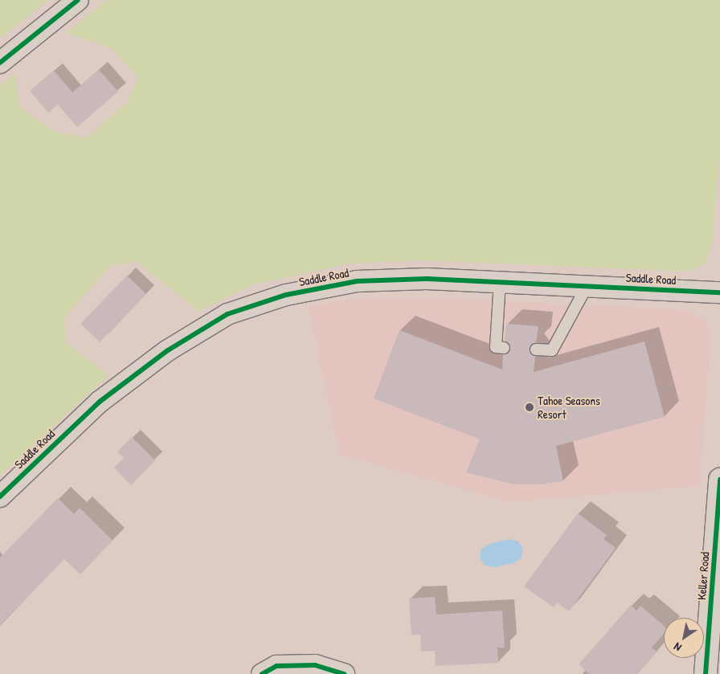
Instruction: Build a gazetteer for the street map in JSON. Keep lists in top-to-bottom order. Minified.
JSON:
{"streets":{"street":["Saddle Road","Keller Road"]},"places":["Tahoe Seasons Resort"],"north":"bottom left"}
